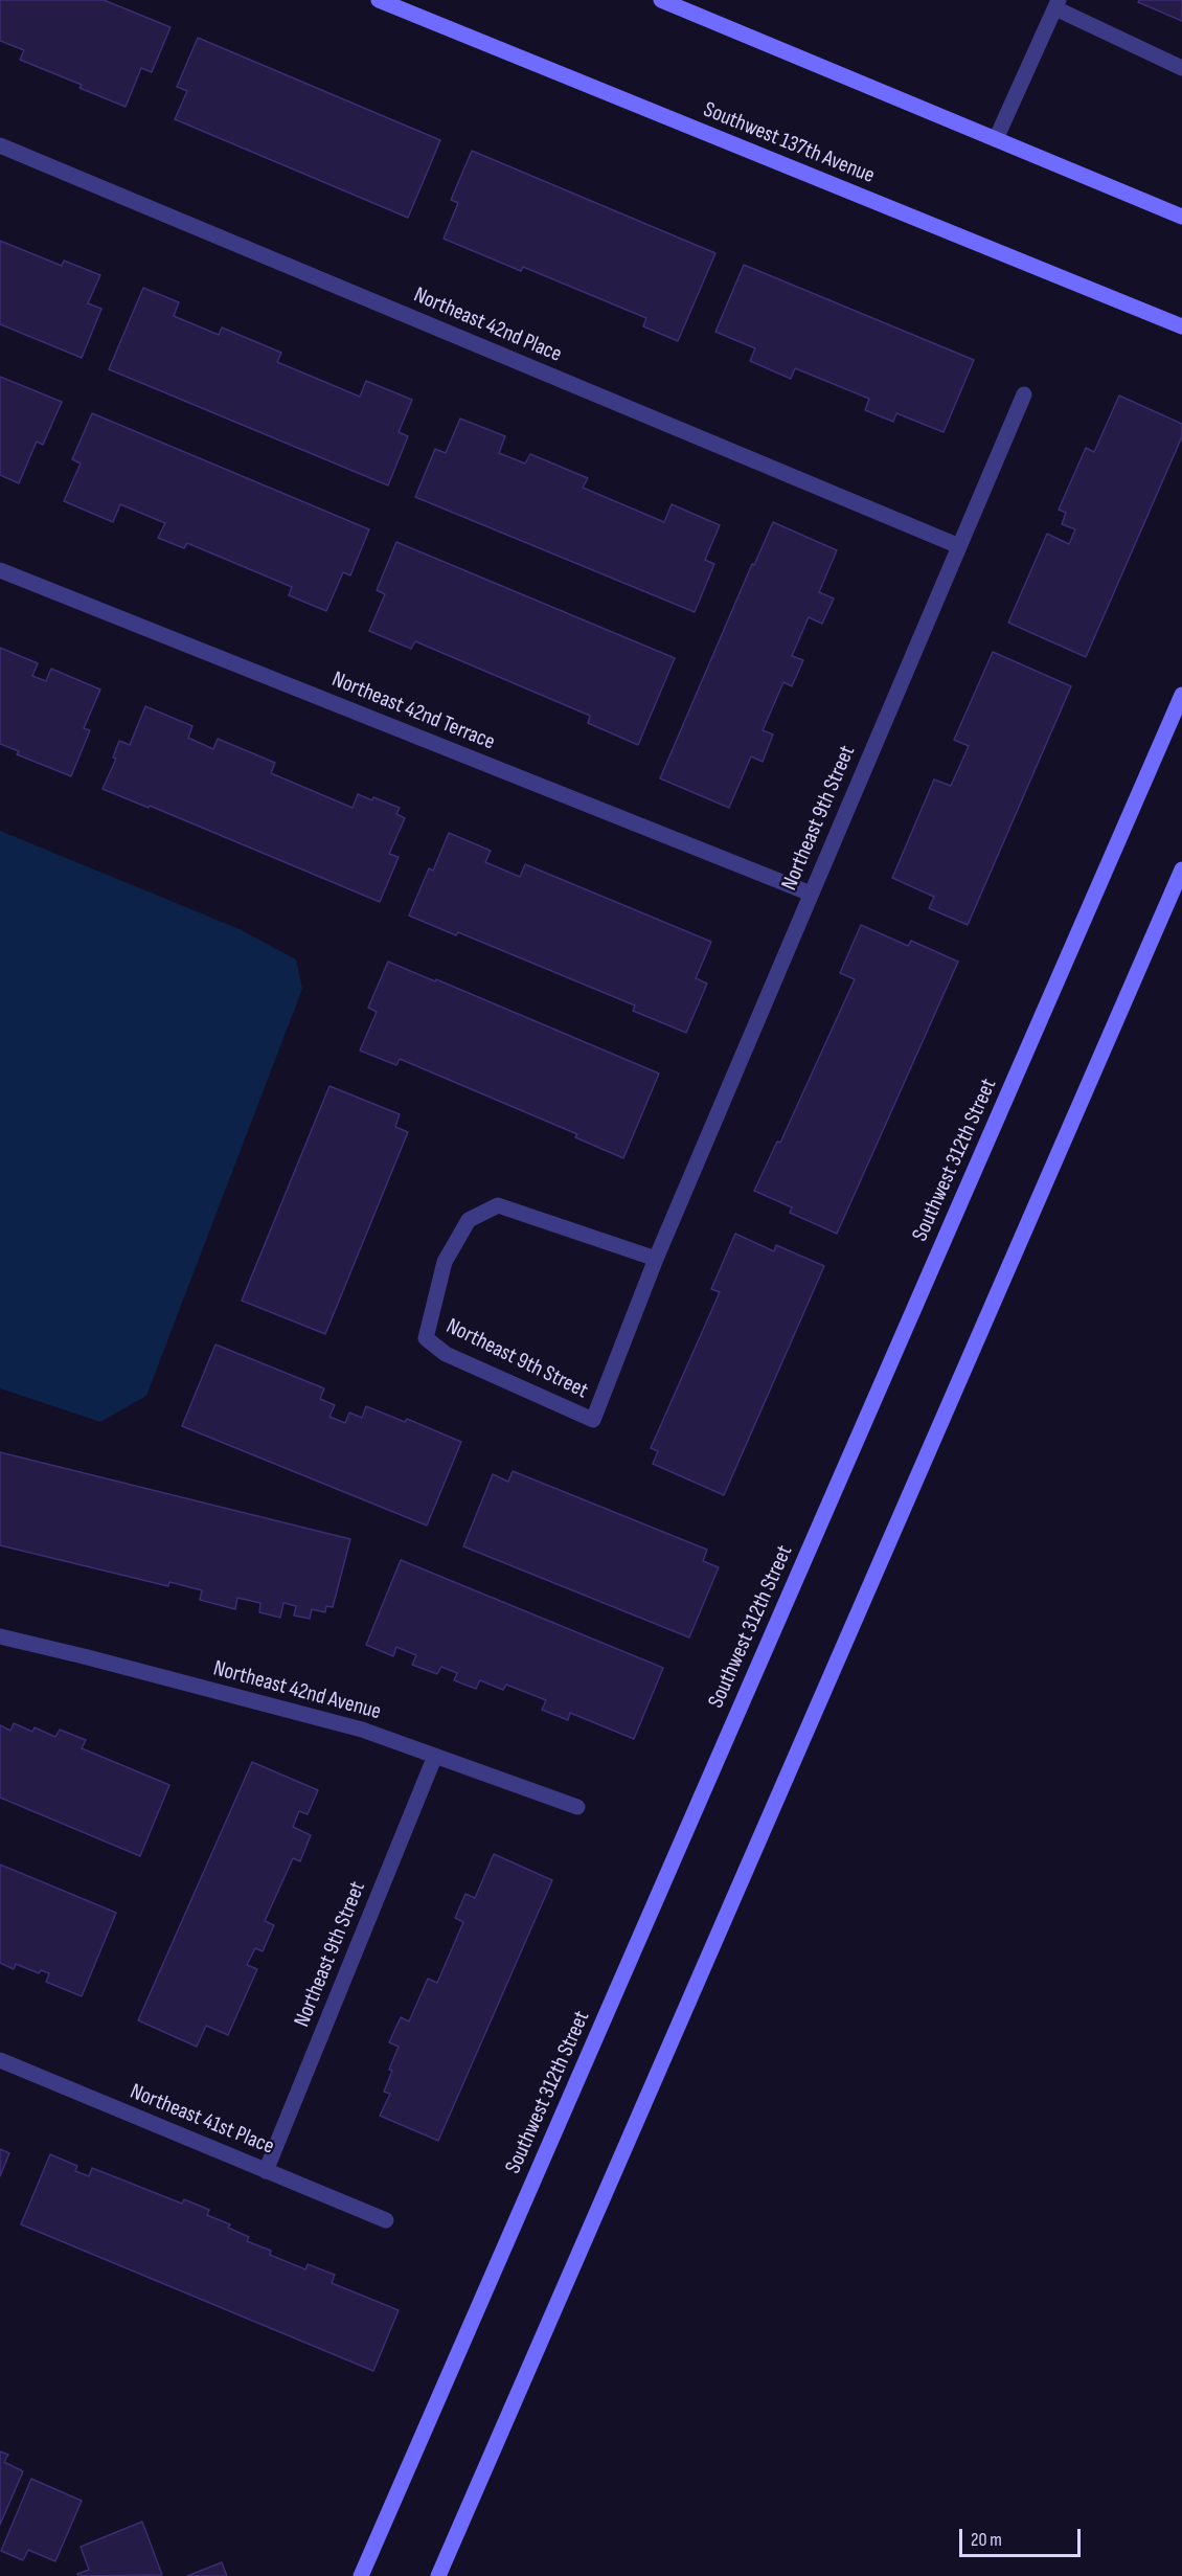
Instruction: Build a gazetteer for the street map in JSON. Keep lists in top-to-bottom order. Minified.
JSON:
{"streets":{"main road":["Southwest 137th Avenue","Southwest 312th Street"],"street":["Northeast 42nd Place","Northeast 42nd Terrace","Northeast 9th Street","Northeast 42nd Avenue","Northeast 41st Place"]},"crossings":[["Northeast 42nd Place","Northeast 9th Street"],["Northeast 42nd Terrace","Northeast 9th Street"],["Northeast 9th Street","Northeast 42nd Avenue"],["Northeast 9th Street","Northeast 41st Place"]],"scale_bar":"20 m"}
